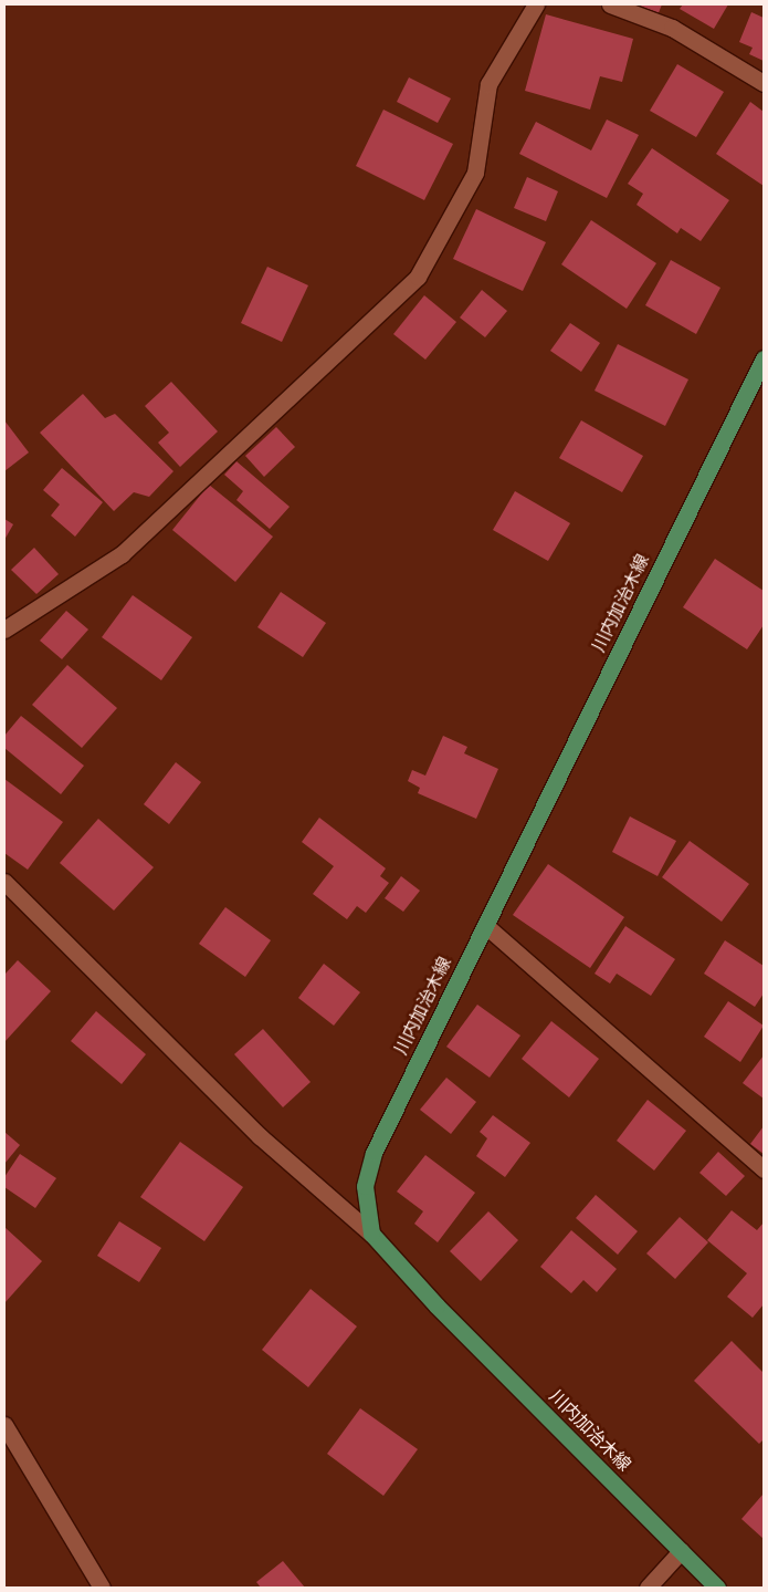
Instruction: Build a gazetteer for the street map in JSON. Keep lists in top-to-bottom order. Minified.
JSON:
{"streets":{"main road":["川内加治木線"]}}
